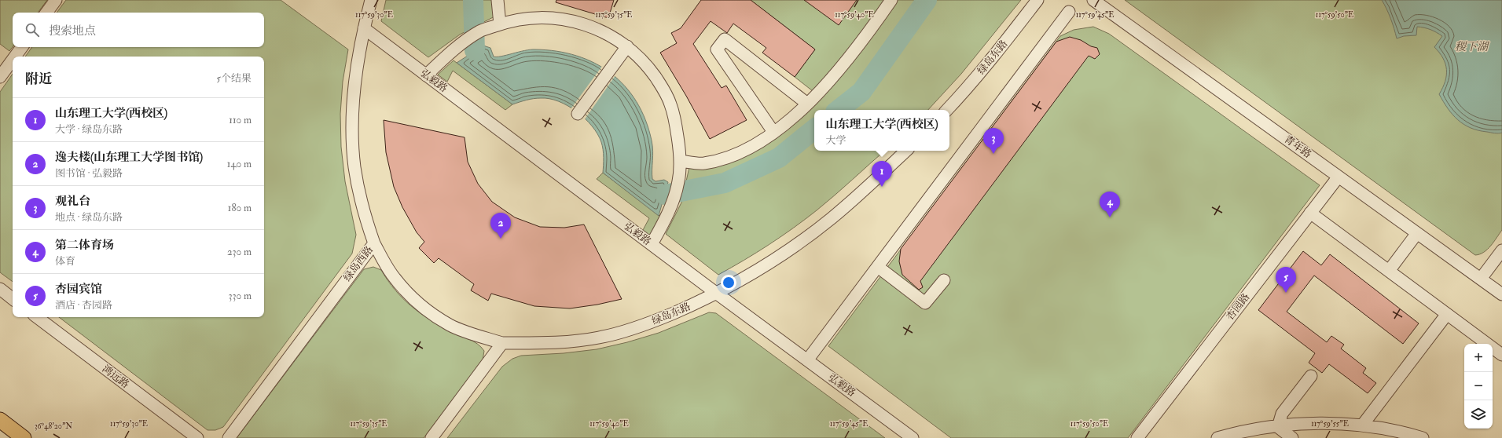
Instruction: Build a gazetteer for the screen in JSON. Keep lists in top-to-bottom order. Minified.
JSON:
{"streets":{"street":["绿岛东路","弘毅路","青年路","绿岛西路","杏园路","鸿远路"]},"crossings":[["绿岛东路","弘毅路"],["绿岛东路","绿岛西路"],["弘毅路","绿岛西路"],["青年路","杏园路"]],"water":["稷下湖"],"page":{"search":"搜索地点","heading":["附近","5个结果"],"list":[{"mark":"1","name":"山东理工大学(西校区)","note":"大学 · 绿岛东路","value":"110 m"},{"mark":"2","name":"逸夫楼(山东理工大学图书馆)","note":"图书馆 · 弘毅路","value":"140 m"},{"mark":"3","name":"观礼台","note":"地点 · 绿岛东路","value":"180 m"},{"mark":"4","name":"第二体育场","note":"体育","value":"230 m"},{"mark":"5","name":"杏园宾馆","note":"酒店 · 杏园路","value":"330 m"}],"popup":["山东理工大学(西校区)","大学"],"pins":["3","1","4","2","5"],"map_buttons":["+","−"]},"coordinates":["117°59'35\"E","117°59'45\"E","117°59'50\"E","117°59'30\"E","117°59'40\"E","117°59'55\"E","36°48'20\"N"]}
